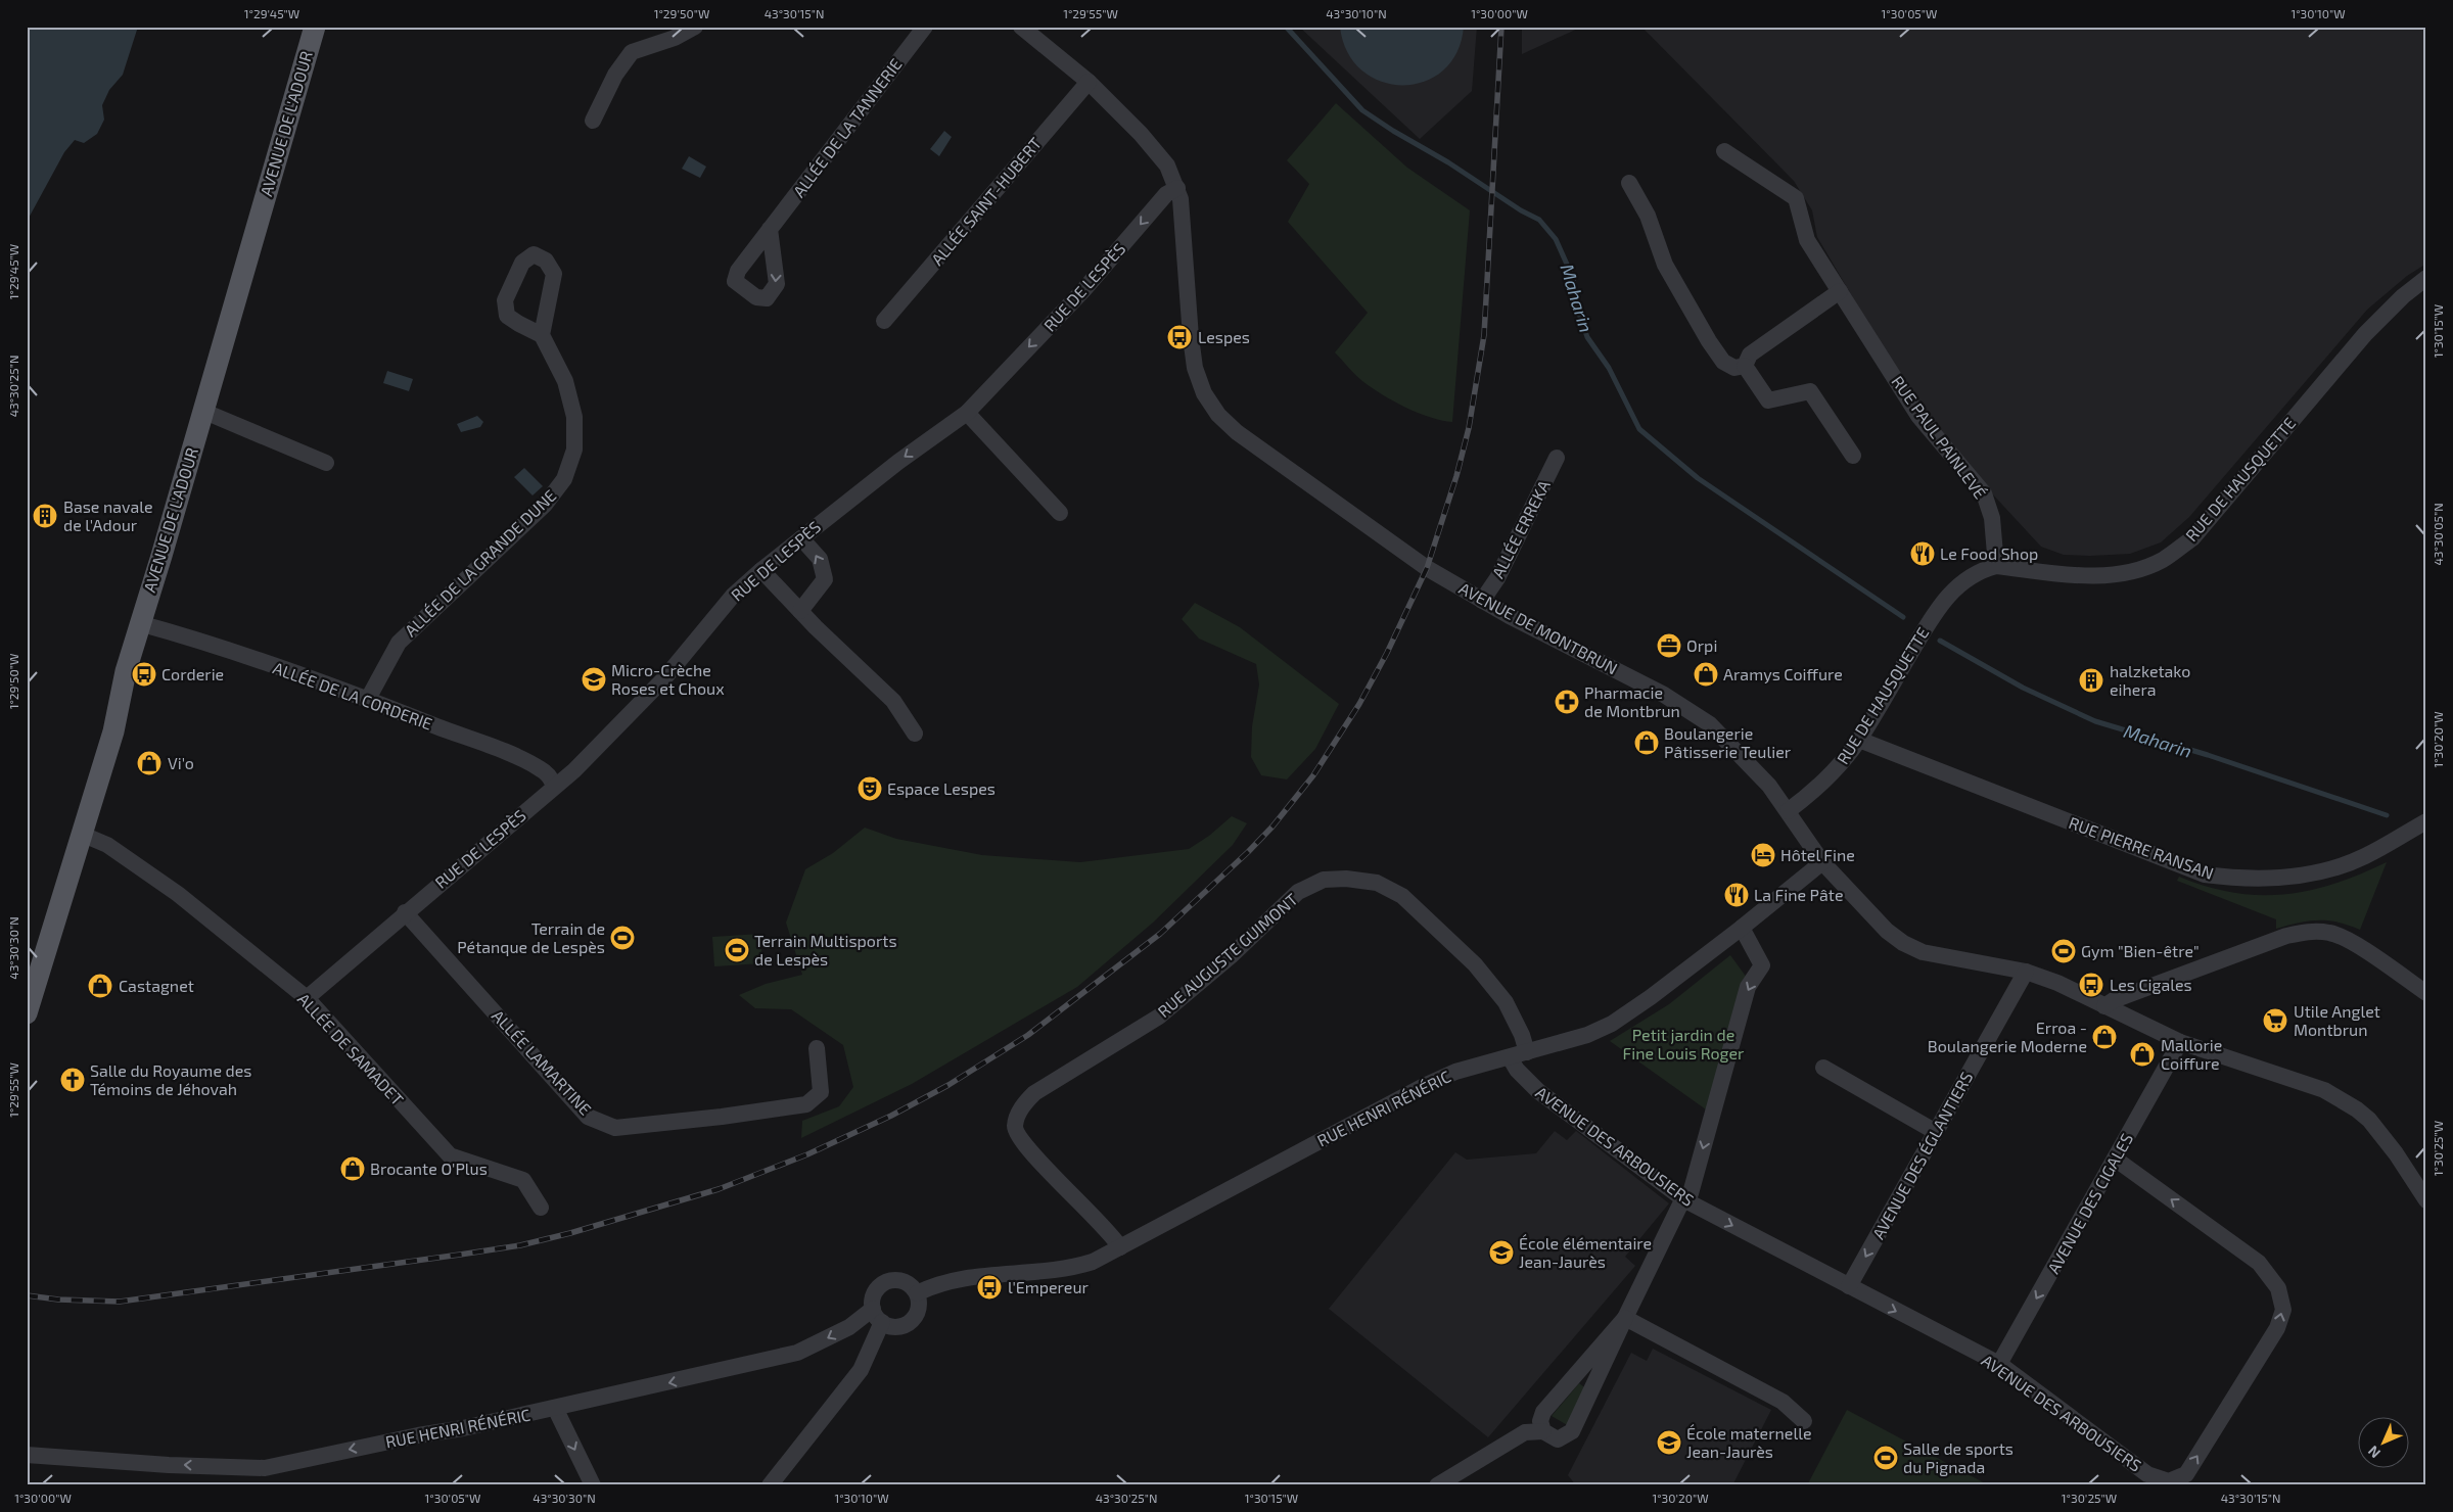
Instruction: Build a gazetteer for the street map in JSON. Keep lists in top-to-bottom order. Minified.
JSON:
{"streets":{"main road":["AVENUE DE L'ADOUR"],"street":["ALLÉE DE LA TANNERIE","ALLÉE SAINT-HUBERT","RUE DE LESPÈS","RUE PAUL PAINLEVÉ","RUE DE HAUSQUETTE","ALLÉE ERREKA","ALLÉE DE LA GRANDE DUNE","AVENUE DE MONTBRUN","ALLÉE DE LA CORDERIE","RUE PIERRE RANSAN","RUE AUGUSTE GUIMONT","ALLÉE DE SAMADET","ALLÉE LAMARTINE","RUE HENRI RÉNÉRIC","AVENUE DES ARBOUSIERS","AVENUE DES ÉGLANTIERS","AVENUE DES CIGALES"]},"crossings":[["AVENUE DE L'ADOUR","ALLÉE DE LA CORDERIE"],["AVENUE DE L'ADOUR","ALLÉE DE SAMADET"],["ALLÉE SAINT-HUBERT","AVENUE DE MONTBRUN"],["RUE DE LESPÈS","AVENUE DE MONTBRUN"],["RUE DE LESPÈS","ALLÉE DE LA CORDERIE"],["RUE DE LESPÈS","ALLÉE DE SAMADET"],["RUE DE LESPÈS","ALLÉE LAMARTINE"],["RUE PAUL PAINLEVÉ","RUE DE HAUSQUETTE"],["RUE DE HAUSQUETTE","AVENUE DE MONTBRUN"],["RUE DE HAUSQUETTE","RUE PIERRE RANSAN"],["ALLÉE ERREKA","AVENUE DE MONTBRUN"],["ALLÉE DE LA GRANDE DUNE","ALLÉE DE LA CORDERIE"],["AVENUE DE MONTBRUN","RUE HENRI RÉNÉRIC"],["AVENUE DE MONTBRUN","AVENUE DES ÉGLANTIERS"],["AVENUE DE MONTBRUN","AVENUE DES CIGALES"],["RUE AUGUSTE GUIMONT","RUE HENRI RÉNÉRIC"],["RUE HENRI RÉNÉRIC","AVENUE DES ARBOUSIERS"],["AVENUE DES ARBOUSIERS","AVENUE DES ÉGLANTIERS"],["AVENUE DES ARBOUSIERS","AVENUE DES CIGALES"]],"one_way":["RUE DE LESPÈS","RUE HENRI RÉNÉRIC","AVENUE DES ÉGLANTIERS","AVENUE DES CIGALES"],"water":["Maharin"],"parks":["Petit jardin de Fine Louis Roger"],"places":{"bus stop":["Lespes","Corderie","Les Cigales","l'Empereur"],"building":["Base navale de l'Adour","halzketako eihera"],"restaurant":["Le Food Shop","La Fine Pâte"],"office":["Orpi"],"shop":["Aramys Coiffure","Boulangerie Pâtisserie Teulier","Vi'o","Castagnet","Erroa - Boulangerie Moderne","Mallorie Coiffure","Brocante O'Plus"],"school or university":["Micro-Crèche Roses et Choux","École élémentaire Jean-Jaurès","École maternelle Jean-Jaurès"],"pharmacy":["Pharmacie de Montbrun"],"theatre":["Espace Lespes"],"hotel":["Hôtel Fine"],"sports":["Terrain de Pétanque de Lespès","Terrain Multisports de Lespès","Gym \"Bien-être\"","Salle de sports du Pignada"],"supermarket":["Utile Anglet Montbrun"],"church":["Salle du Royaume des Témoins de Jéhovah"]},"north":"bottom left","coordinates":["1°29'45\"W","1°29'50\"W","43°30'15\"N","1°29'55\"W","43°30'10\"N","1°30'00\"W","1°30'05\"W","1°30'10\"W","1°30'15\"W","43°30'25\"N","43°30'05\"N","1°30'20\"W","43°30'30\"N","1°30'25\"W"]}
